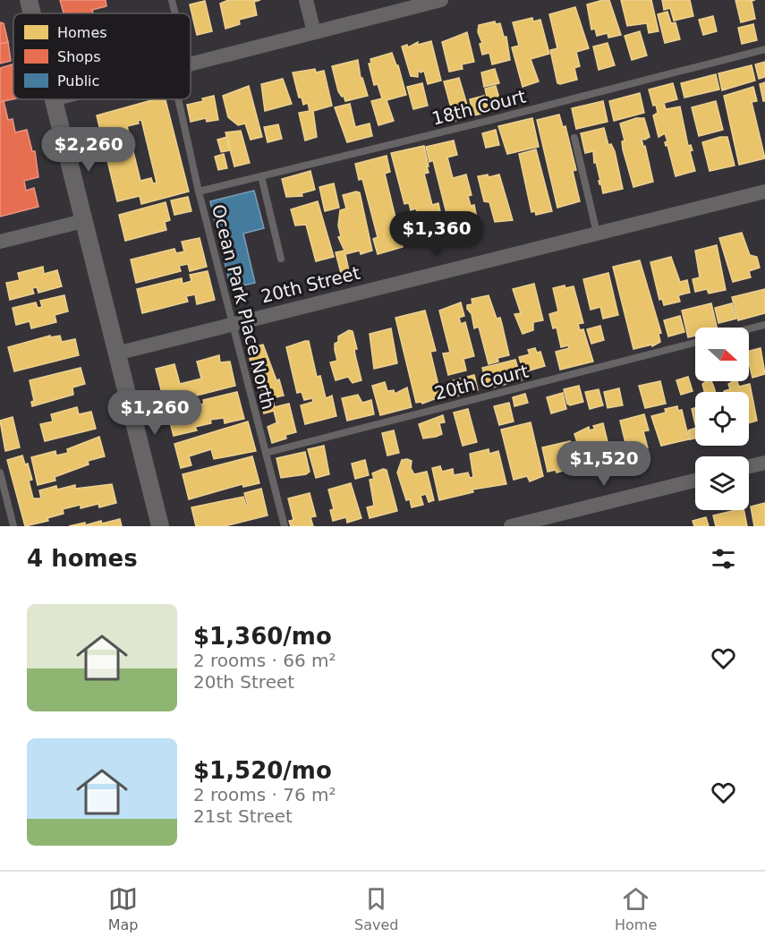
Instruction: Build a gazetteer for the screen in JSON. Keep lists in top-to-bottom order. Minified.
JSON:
{"streets":{"street":["20th Street"],"lane":["18th Court","Ocean Park Place North","20th Court"]},"crossings":[["18th Court","Ocean Park Place North"],["20th Street","Ocean Park Place North"],["Ocean Park Place North","20th Court"]],"legend":["Homes","Shops","Public"],"north":"right","page":{"price":["$2,260","$1,360","$1,260","$1,520"],"heading":"4 homes","list":[{"name":"$1,360/mo","note":"2 rooms · 66 m² · 20th Street"},{"name":"$1,520/mo","note":"2 rooms · 76 m² · 21st Street"}],"tabs":["Map","Saved","Home"]}}
